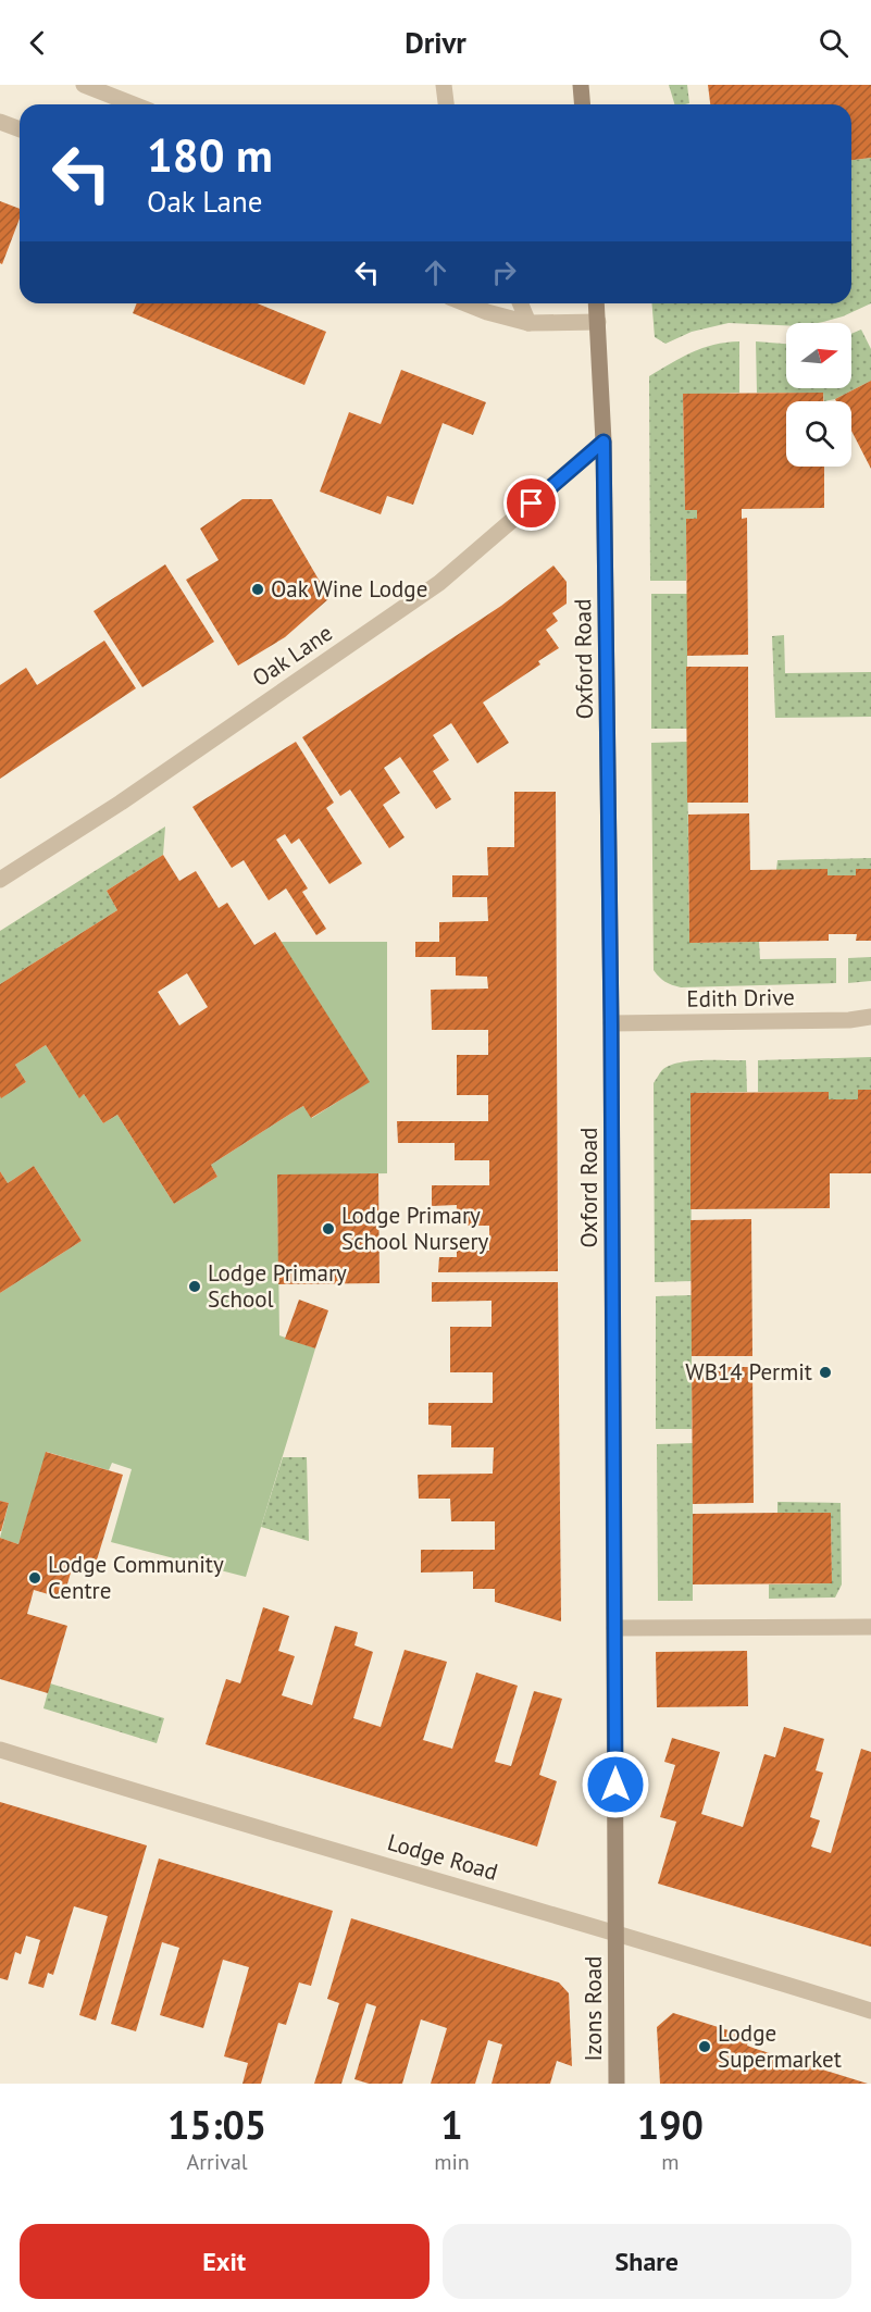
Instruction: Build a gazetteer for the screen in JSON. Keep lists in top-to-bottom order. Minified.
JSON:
{"streets":{"street":["Oak Lane","Oxford Road","Edith Drive","Lodge Road","Izons Road"]},"crossings":[["Oak Lane","Oxford Road"],["Oxford Road","Edith Drive"],["Oxford Road","Lodge Road"],["Oxford Road","Izons Road"],["Lodge Road","Izons Road"]],"places":["Oak Wine Lodge","Lodge Primary School Nursery","Lodge Primary School","WB14 Permit","Lodge Community Centre","Lodge Supermarket"],"north":"right","page":{"header":"Drivr","turn":["180 m","Oak Lane"],"eta":["15:05","Arrival","1","min","190","m"],"buttons":["Exit","Share"]}}
